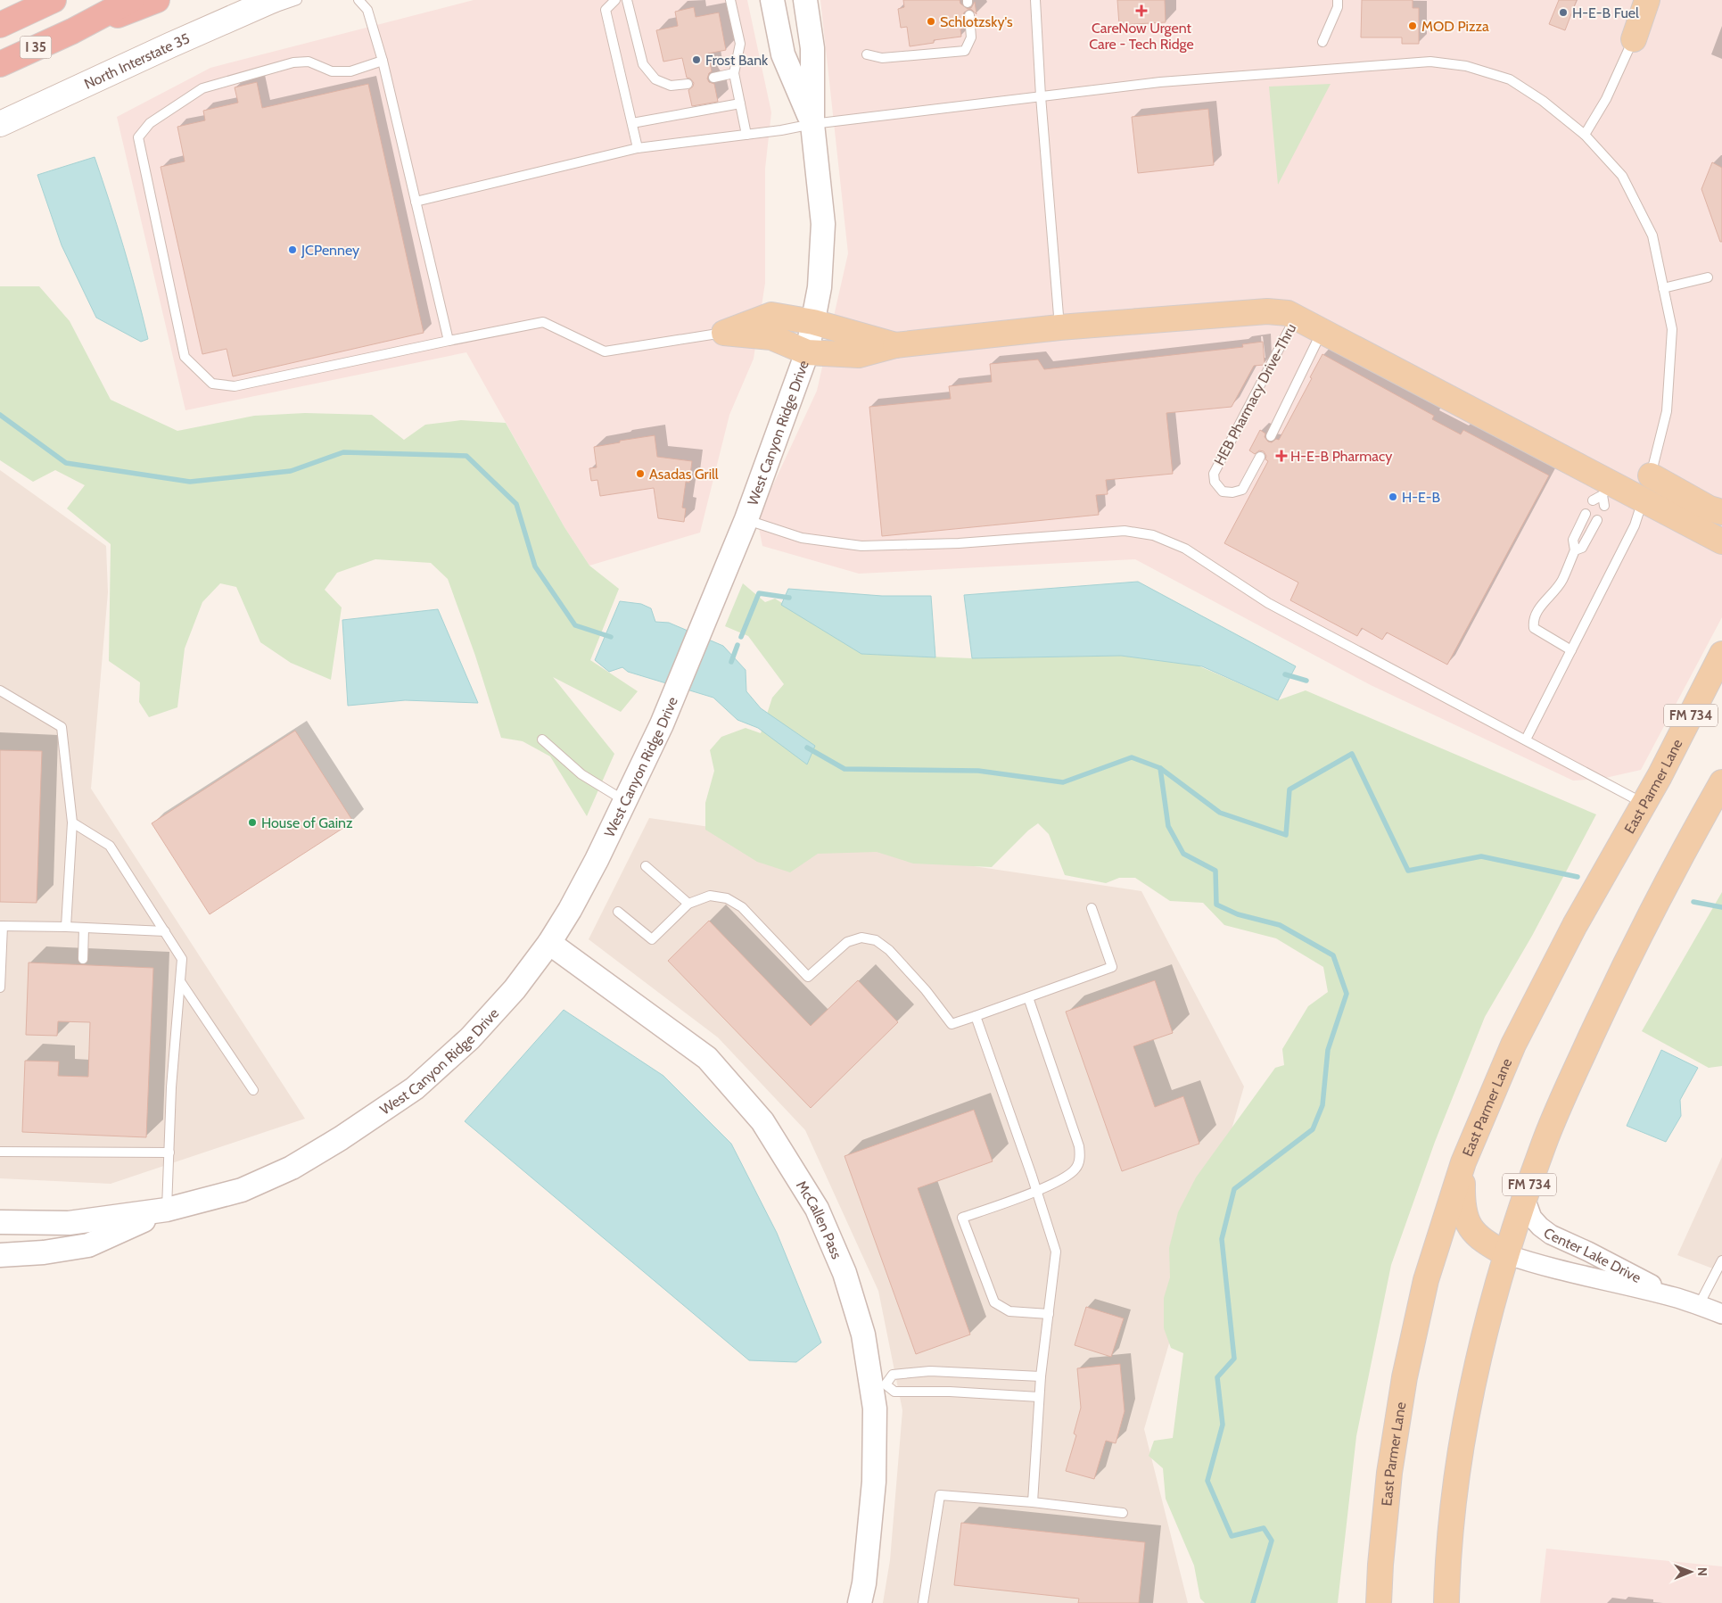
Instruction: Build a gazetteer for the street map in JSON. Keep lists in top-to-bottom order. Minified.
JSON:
{"streets":{"highway":["I 35"],"main road":["North Interstate 35","FM 734","East Parmer Lane"],"street":["West Canyon Ridge Drive","McCallen Pass","Center Lake Drive"],"lane":["HEB Pharmacy Drive-Thru"]},"crossings":[["West Canyon Ridge Drive","McCallen Pass"],["FM 734","Center Lake Drive"]],"places":{"health":["CareNow Urgent Care - Tech Ridge","H-E-B Pharmacy"],"other":["H-E-B Fuel","Schlotzsky's","MOD Pizza","Frost Bank","JCPenney","Asadas Grill","H-E-B","House of Gainz"]},"north":"right"}
